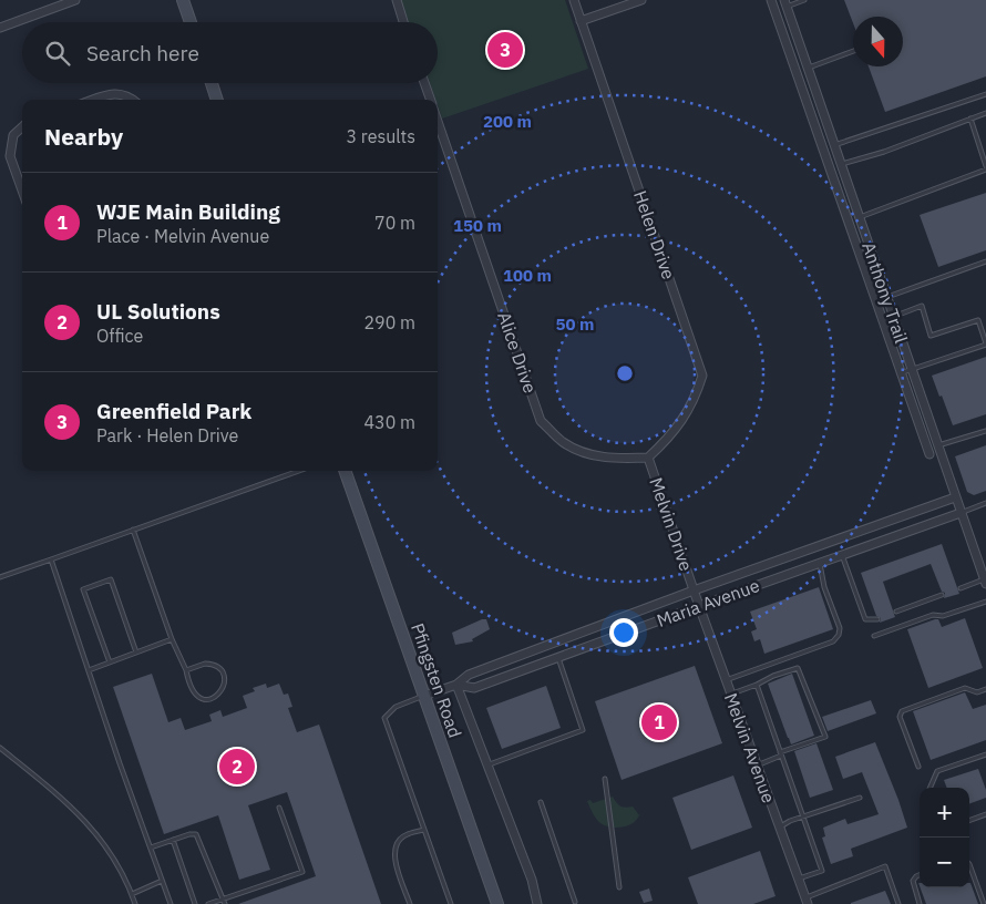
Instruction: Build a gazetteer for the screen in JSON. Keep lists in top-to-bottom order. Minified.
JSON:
{"streets":{"main road":["Pfingsten Road"],"street":["Helen Drive","Anthony Trail","Alice Drive","Melvin Drive","Maria Avenue","Melvin Avenue"]},"crossings":[["Helen Drive","Alice Drive"],["Helen Drive","Melvin Drive"],["Anthony Trail","Maria Avenue"],["Alice Drive","Melvin Drive"],["Melvin Drive","Maria Avenue"],["Melvin Drive","Melvin Avenue"],["Maria Avenue","Pfingsten Road"],["Maria Avenue","Melvin Avenue"]],"north":"bottom","page":{"search":"Search here","pins":["3","1","2"],"heading":["Nearby","3 results"],"list":[{"mark":"1","name":"WJE Main Building","note":"Place · Melvin Avenue","value":"70 m"},{"mark":"2","name":"UL Solutions","note":"Office","value":"290 m"},{"mark":"3","name":"Greenfield Park","note":"Park · Helen Drive","value":"430 m"}],"map_buttons":["+","−"]},"rings":["200 m","150 m","100 m","50 m"]}
